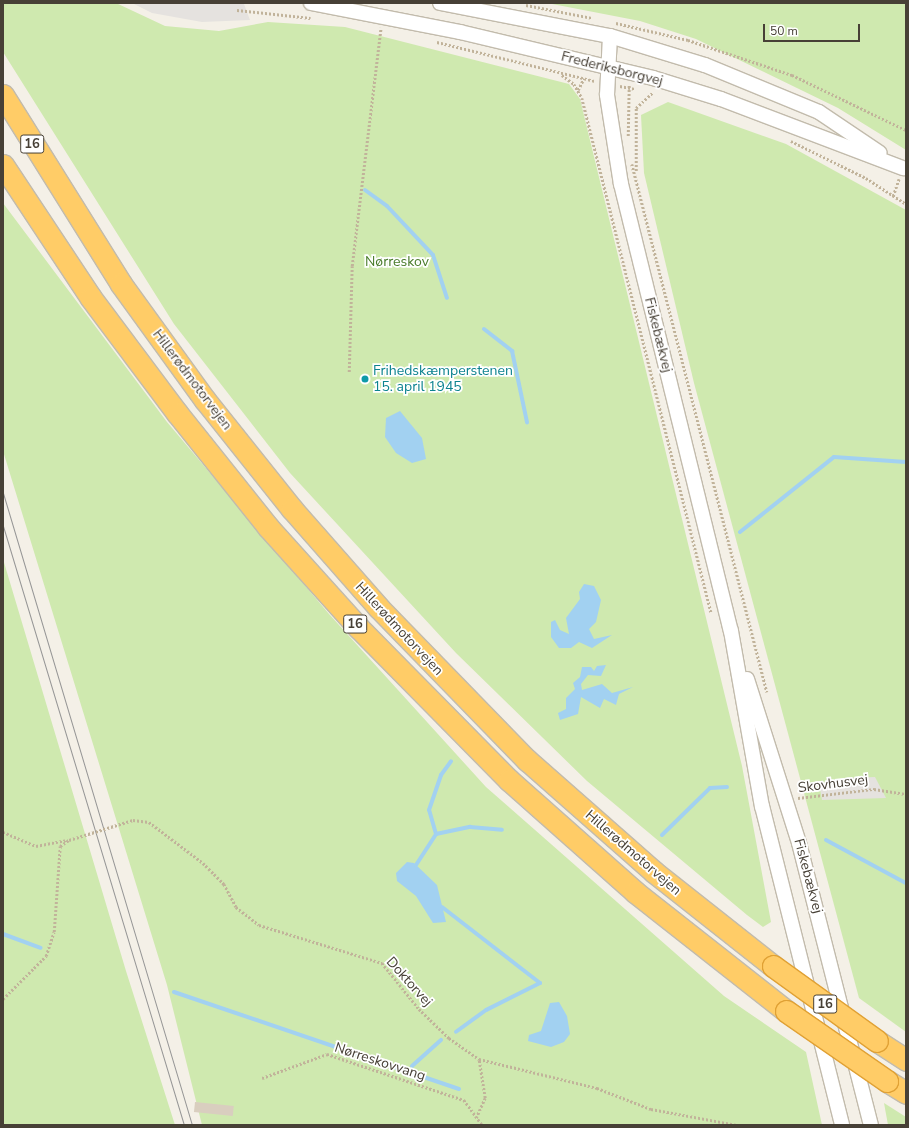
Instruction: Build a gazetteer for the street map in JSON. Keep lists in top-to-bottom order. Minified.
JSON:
{"streets":{"highway":["16","Hillerødmotorvejen"],"street":["Frederiksborgvej","Fiskebækvej"],"path":["Skovhusvej","Doktorvej","Nørreskovvang"]},"crossings":[["Frederiksborgvej","Fiskebækvej"],["Fiskebækvej","Skovhusvej"]],"parks":["Nørreskov"],"places":["Frihedskæmperstenen 15. april 1945"],"scale_bar":"50 m"}
